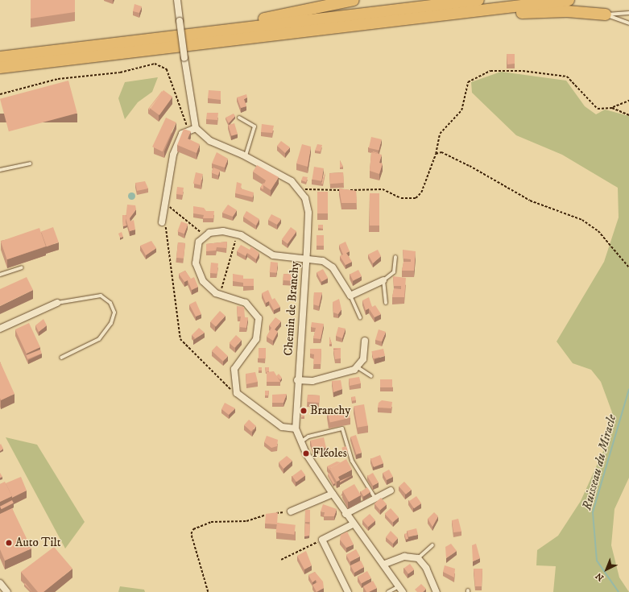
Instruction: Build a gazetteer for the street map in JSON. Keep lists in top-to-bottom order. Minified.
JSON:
{"streets":{"street":["Chemin de Branchy"]},"water":["Ruisseau du Miracle"],"places":["Branchy","Fléoles","Auto Tilt"],"north":"bottom left"}
